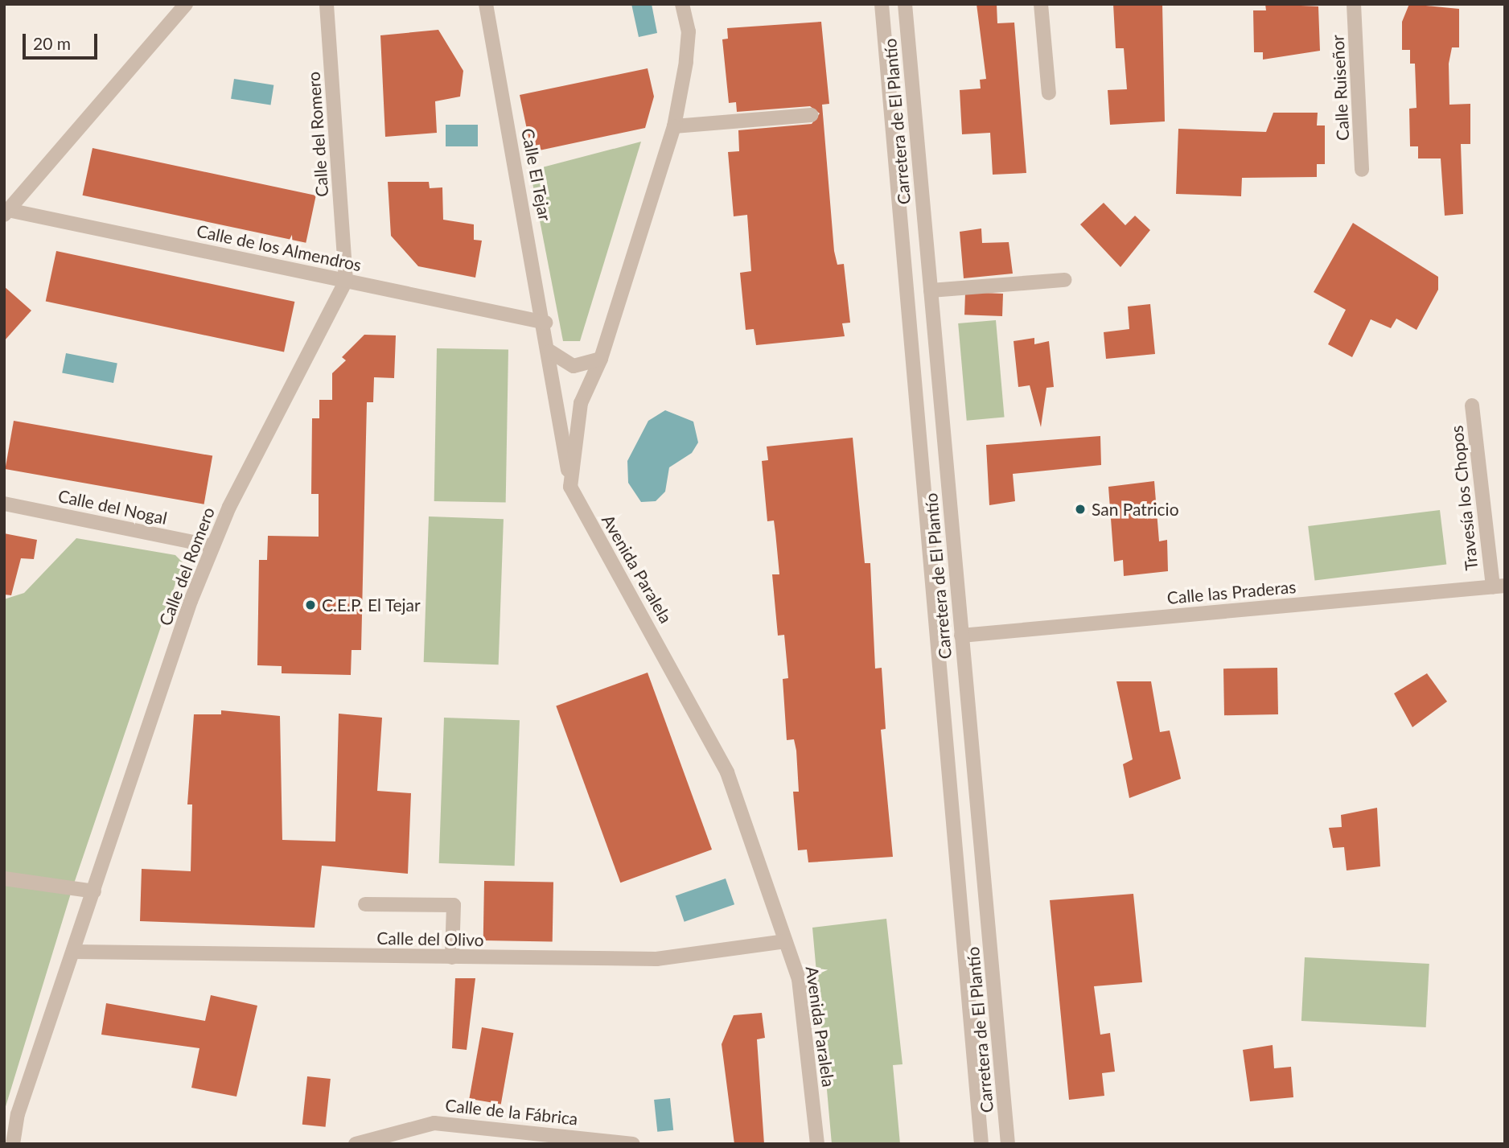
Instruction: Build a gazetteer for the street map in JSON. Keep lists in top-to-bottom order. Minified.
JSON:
{"streets":{"street":["Calle Ruiseñor","Carretera de El Plantío","Calle del Romero","Calle El Tejar","Calle de los Almendros","Travesía los Chopos","Calle del Nogal","Avenida Paralela","Calle las Praderas","Calle del Olivo","Calle de la Fábrica"]},"crossings":[["Carretera de El Plantío","Calle las Praderas"],["Calle del Romero","Calle de los Almendros"],["Calle del Romero","Calle del Nogal"],["Calle del Romero","Calle del Olivo"],["Calle El Tejar","Calle de los Almendros"],["Calle El Tejar","Avenida Paralela"],["Travesía los Chopos","Calle las Praderas"],["Avenida Paralela","Calle del Olivo"]],"places":["San Patricio","C.E.P. El Tejar"],"scale_bar":"20 m"}
